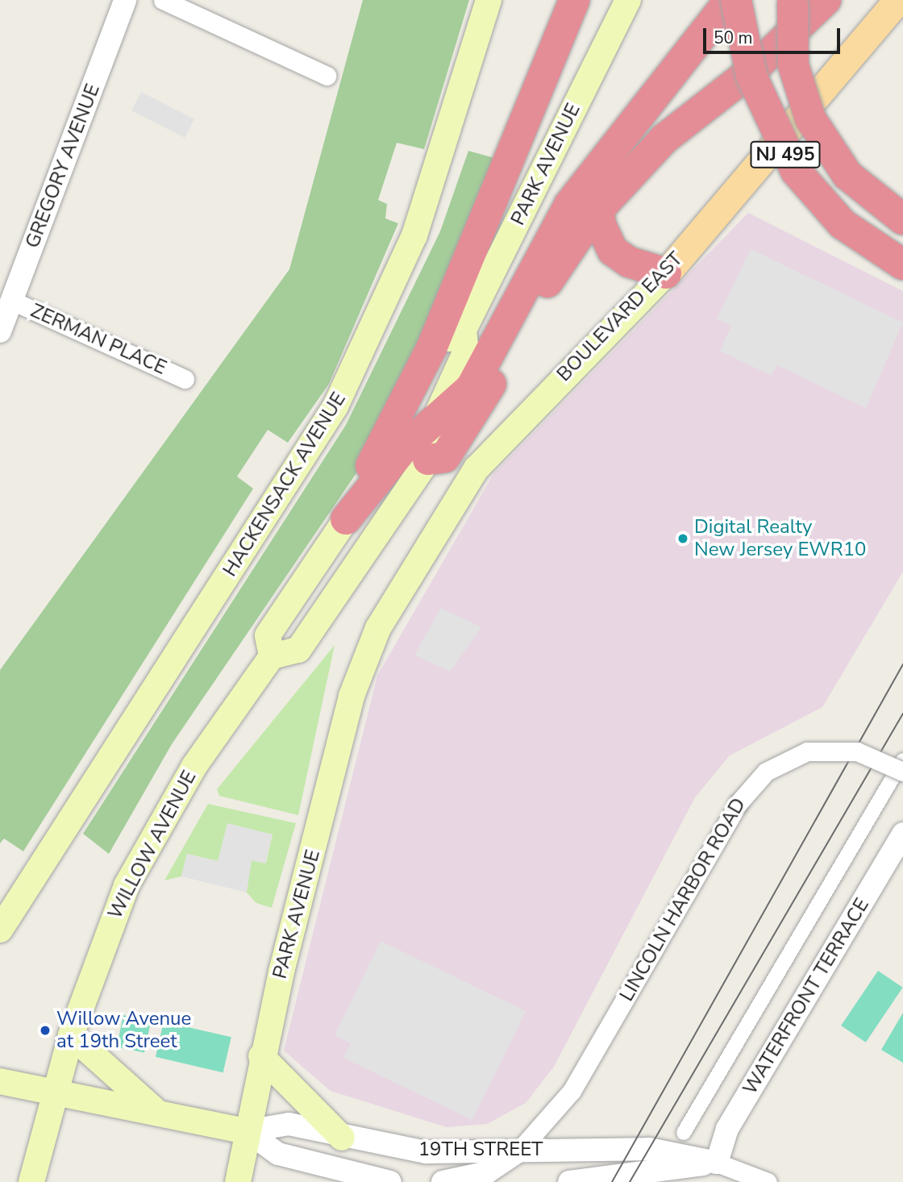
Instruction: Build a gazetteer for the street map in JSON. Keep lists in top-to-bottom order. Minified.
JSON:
{"streets":{"highway":["NJ 495"],"main road":["PARK AVENUE","BOULEVARD EAST","HACKENSACK AVENUE","WILLOW AVENUE","19TH STREET"],"street":["GREGORY AVENUE","ZERMAN PLACE","LINCOLN HARBOR ROAD","WATERFRONT TERRACE"]},"crossings":[["PARK AVENUE","BOULEVARD EAST"],["PARK AVENUE","19TH STREET"],["GREGORY AVENUE","ZERMAN PLACE"],["WILLOW AVENUE","19TH STREET"],["LINCOLN HARBOR ROAD","19TH STREET"],["WATERFRONT TERRACE","19TH STREET"]],"places":["Digital Realty New Jersey EWR10","Willow Avenue at 19th Street"],"scale_bar":"50 m"}
